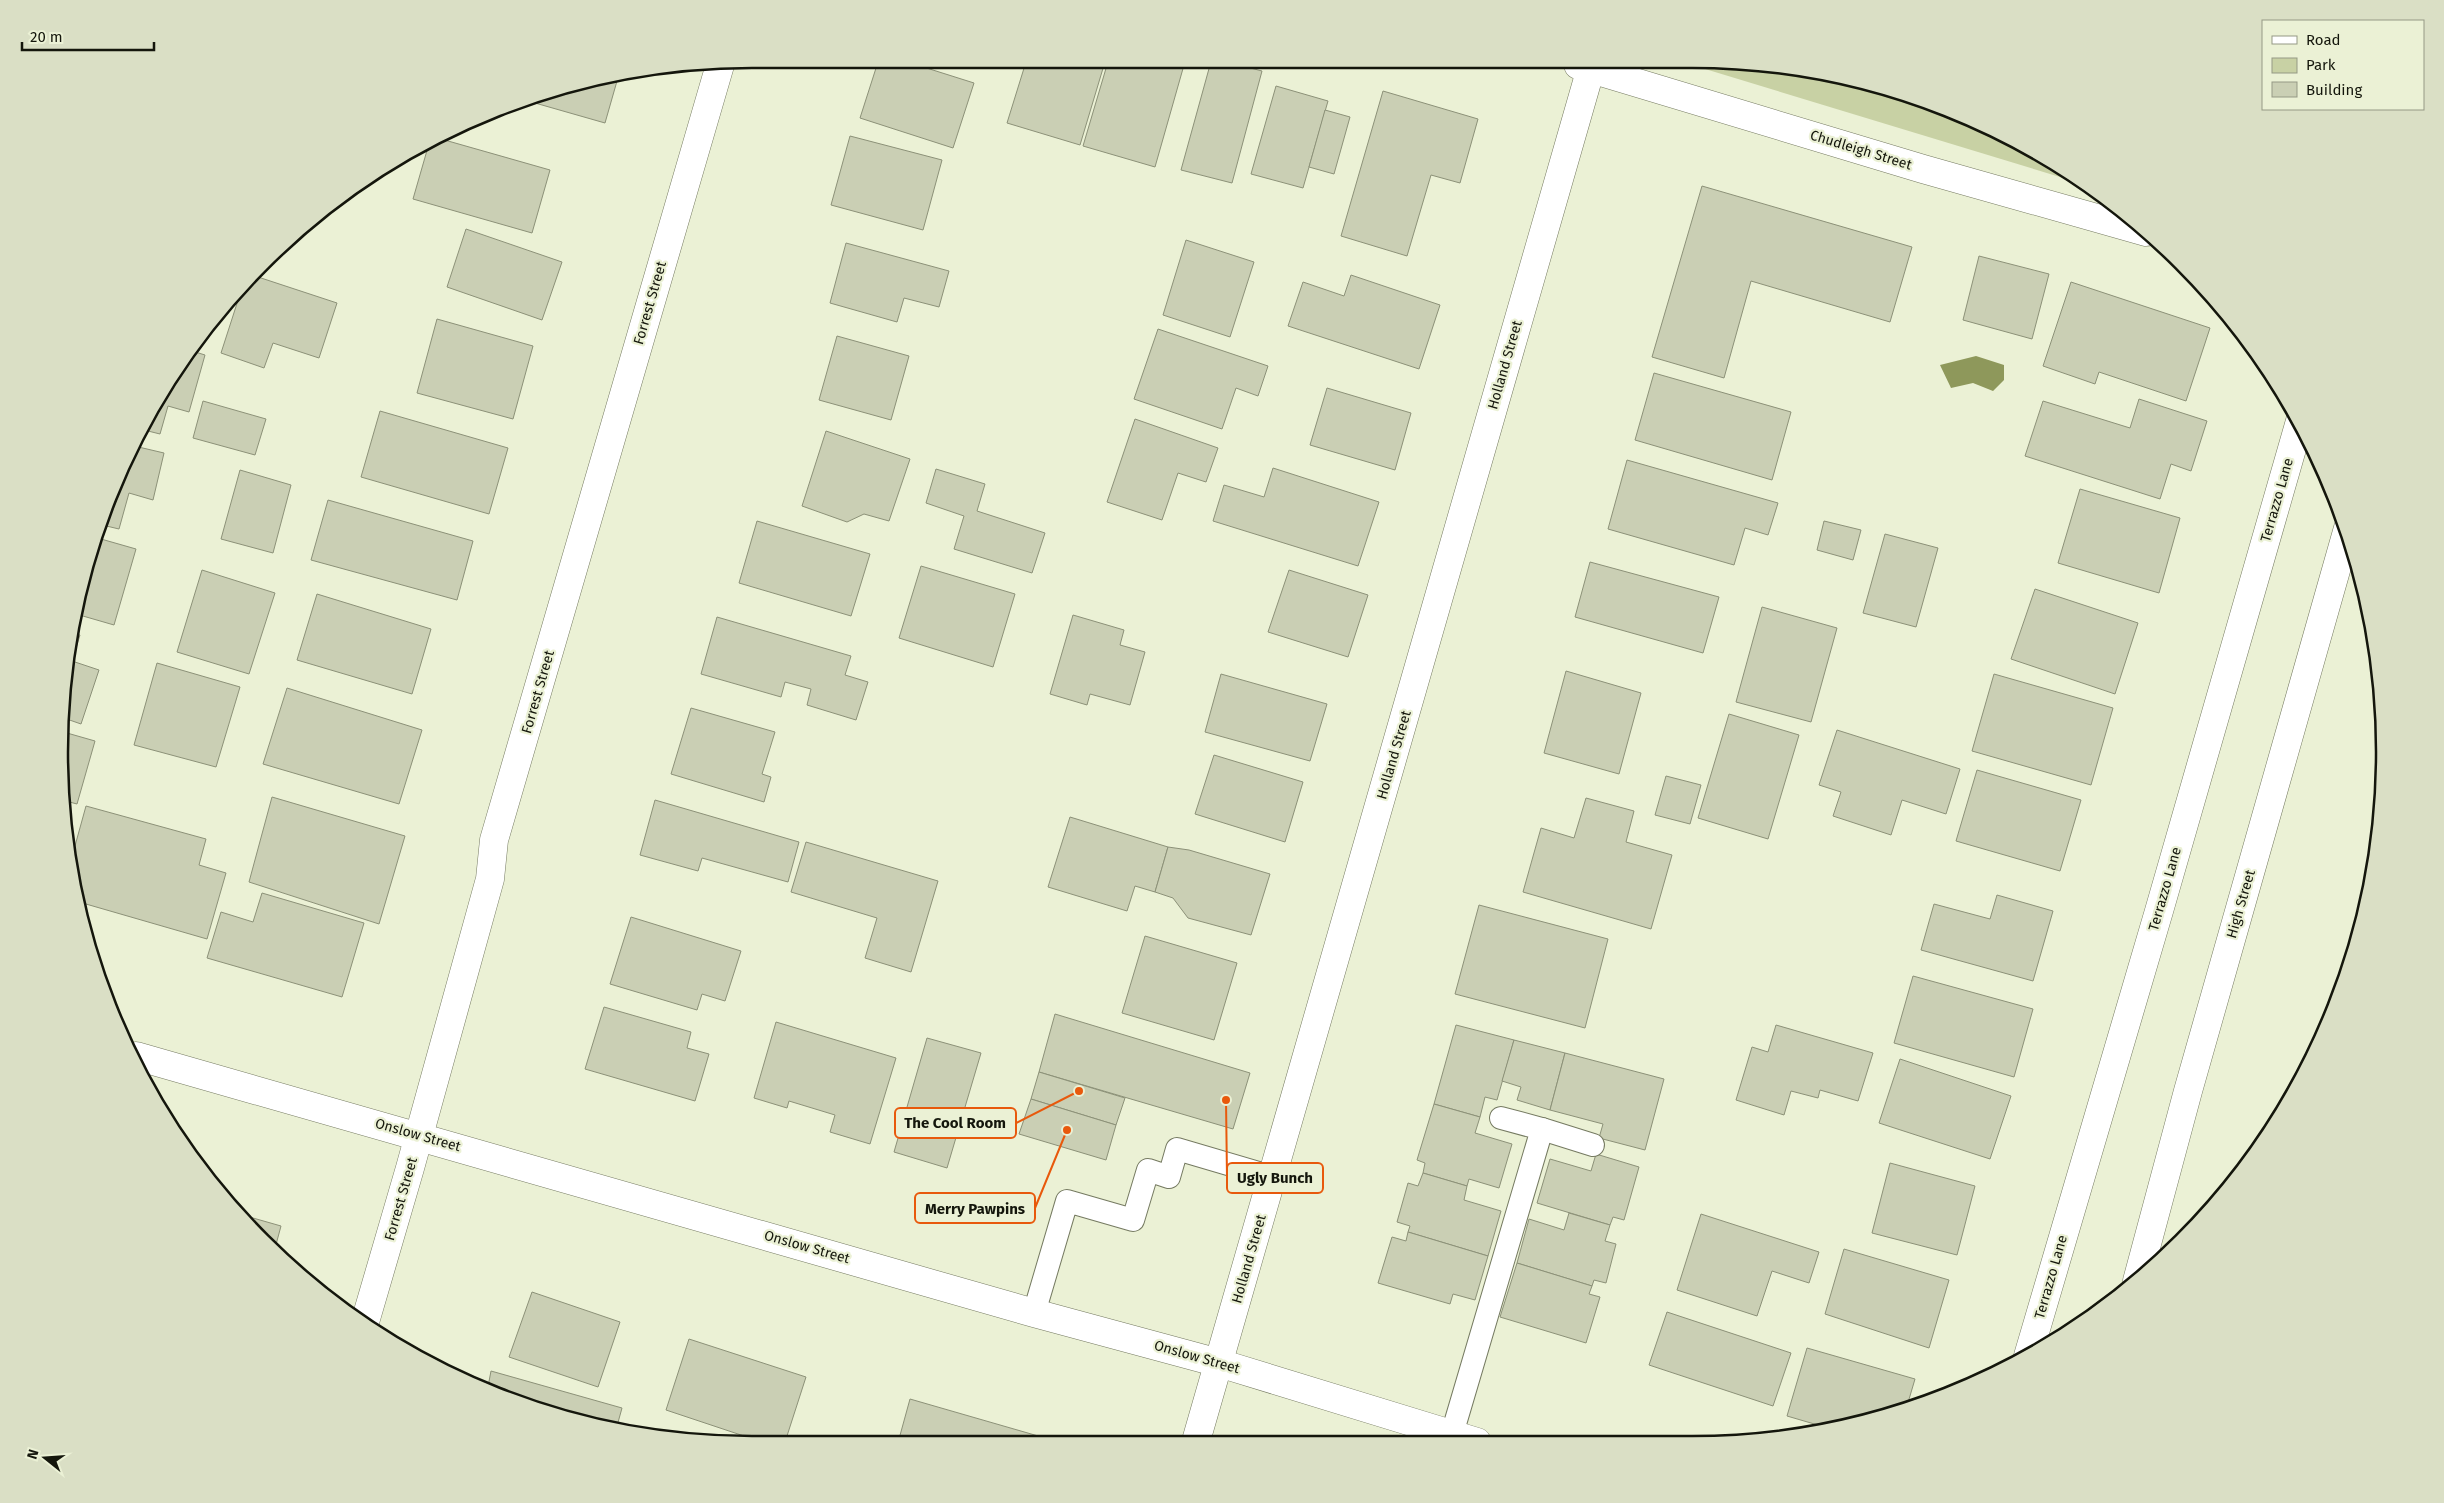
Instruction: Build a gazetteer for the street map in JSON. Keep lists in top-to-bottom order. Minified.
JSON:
{"streets":{"main road":["Chudleigh Street","Forrest Street","Holland Street","Terrazzo Lane","High Street","Onslow Street"]},"crossings":[["Forrest Street","Onslow Street"],["Holland Street","Onslow Street"]],"places":["The Cool Room","Ugly Bunch","Merry Pawpins"],"legend":["Road","Park","Building"],"scale_bar":"20 m","north":"left"}
